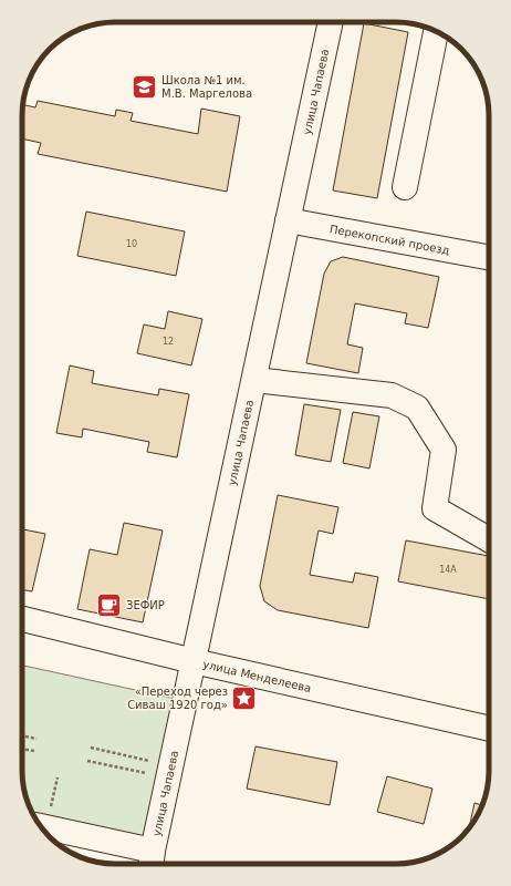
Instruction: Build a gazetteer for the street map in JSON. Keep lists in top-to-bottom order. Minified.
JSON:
{"streets":{"street":["улица Чапаева","Перекопский проезд","улица Менделеева"]},"crossings":[["улица Чапаева","Перекопский проезд"],["улица Чапаева","улица Менделеева"]],"places":{"school or university":["Школа №1 им. М.В. Маргелова"],"cafe":["ЗЕФИР"],"place":["«Переход через Сиваш 1920 год»"]},"house_numbers":["10","12","14А"]}
